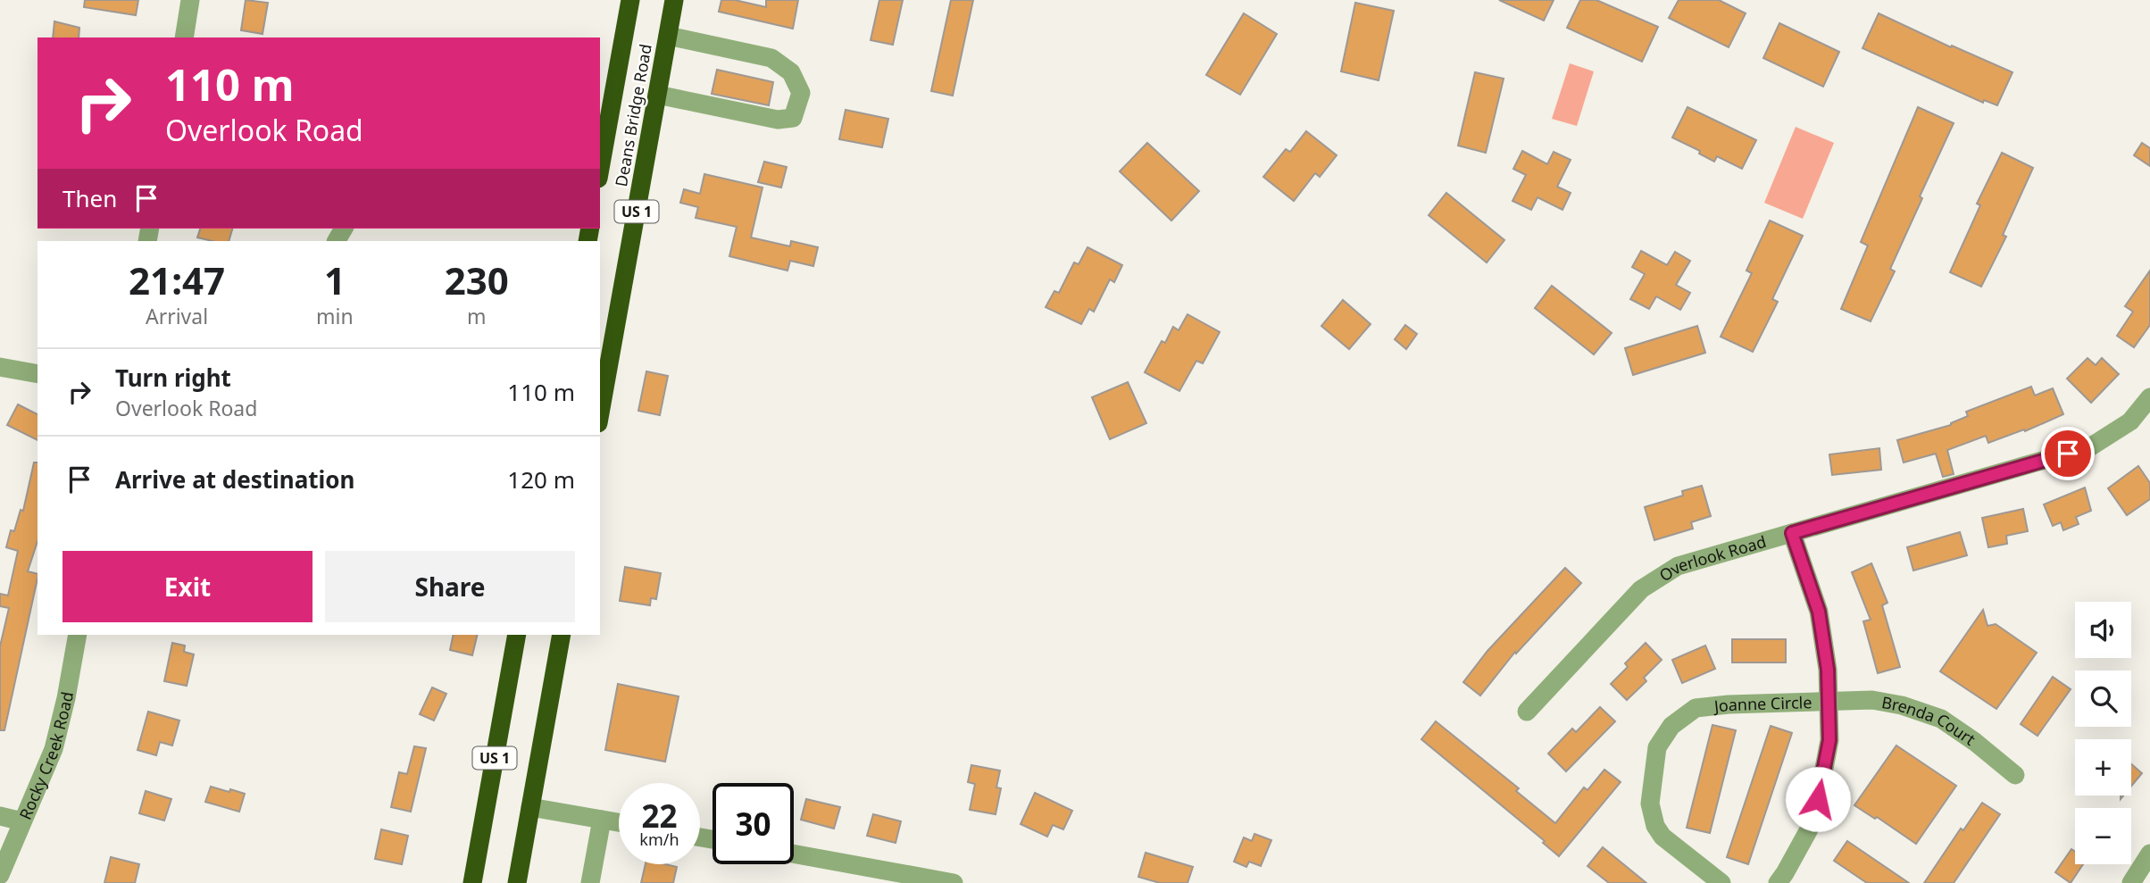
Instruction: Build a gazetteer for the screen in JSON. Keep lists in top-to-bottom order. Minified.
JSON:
{"streets":{"highway":["Deans Bridge Road","US 1"],"street":["Overlook Road","Joanne Circle","Brenda Court","Rocky Creek Road"]},"crossings":[["Joanne Circle","Brenda Court"]],"page":{"turn":["110 m","Overlook Road"],"then":"Then","eta":["21:47","Arrival","1","min","230","m"],"list":[{"name":"Turn right","note":"Overlook Road","value":"110 m"},{"name":"Arrive at destination","value":"120 m"}],"buttons":["Exit","Share"],"map_buttons":["+","−"],"speed":"22 km/h","limit":"30"}}
